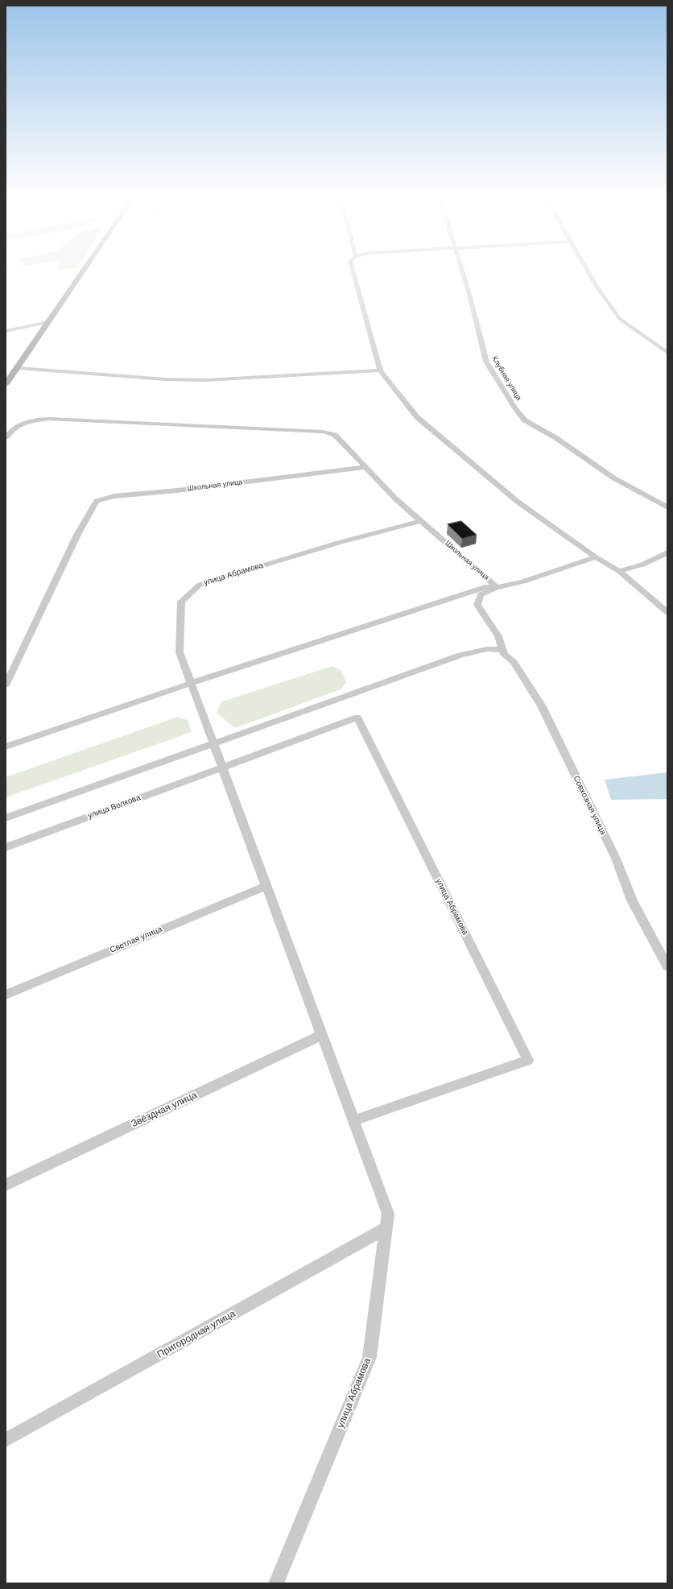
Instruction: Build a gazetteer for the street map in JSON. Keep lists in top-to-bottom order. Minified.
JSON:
{"streets":{"street":["Клубная улица","Школьная улица","улица Абрамова","Совхозная улица","улица Волкова","Светлая улица","Звёздная улица","Пригородная улица"]},"crossings":[["Школьная улица","улица Абрамова"],["Школьная улица","Совхозная улица"],["улица Абрамова","улица Волкова"],["улица Абрамова","Светлая улица"],["улица Абрамова","Звёздная улица"],["улица Абрамова","Пригородная улица"]]}
